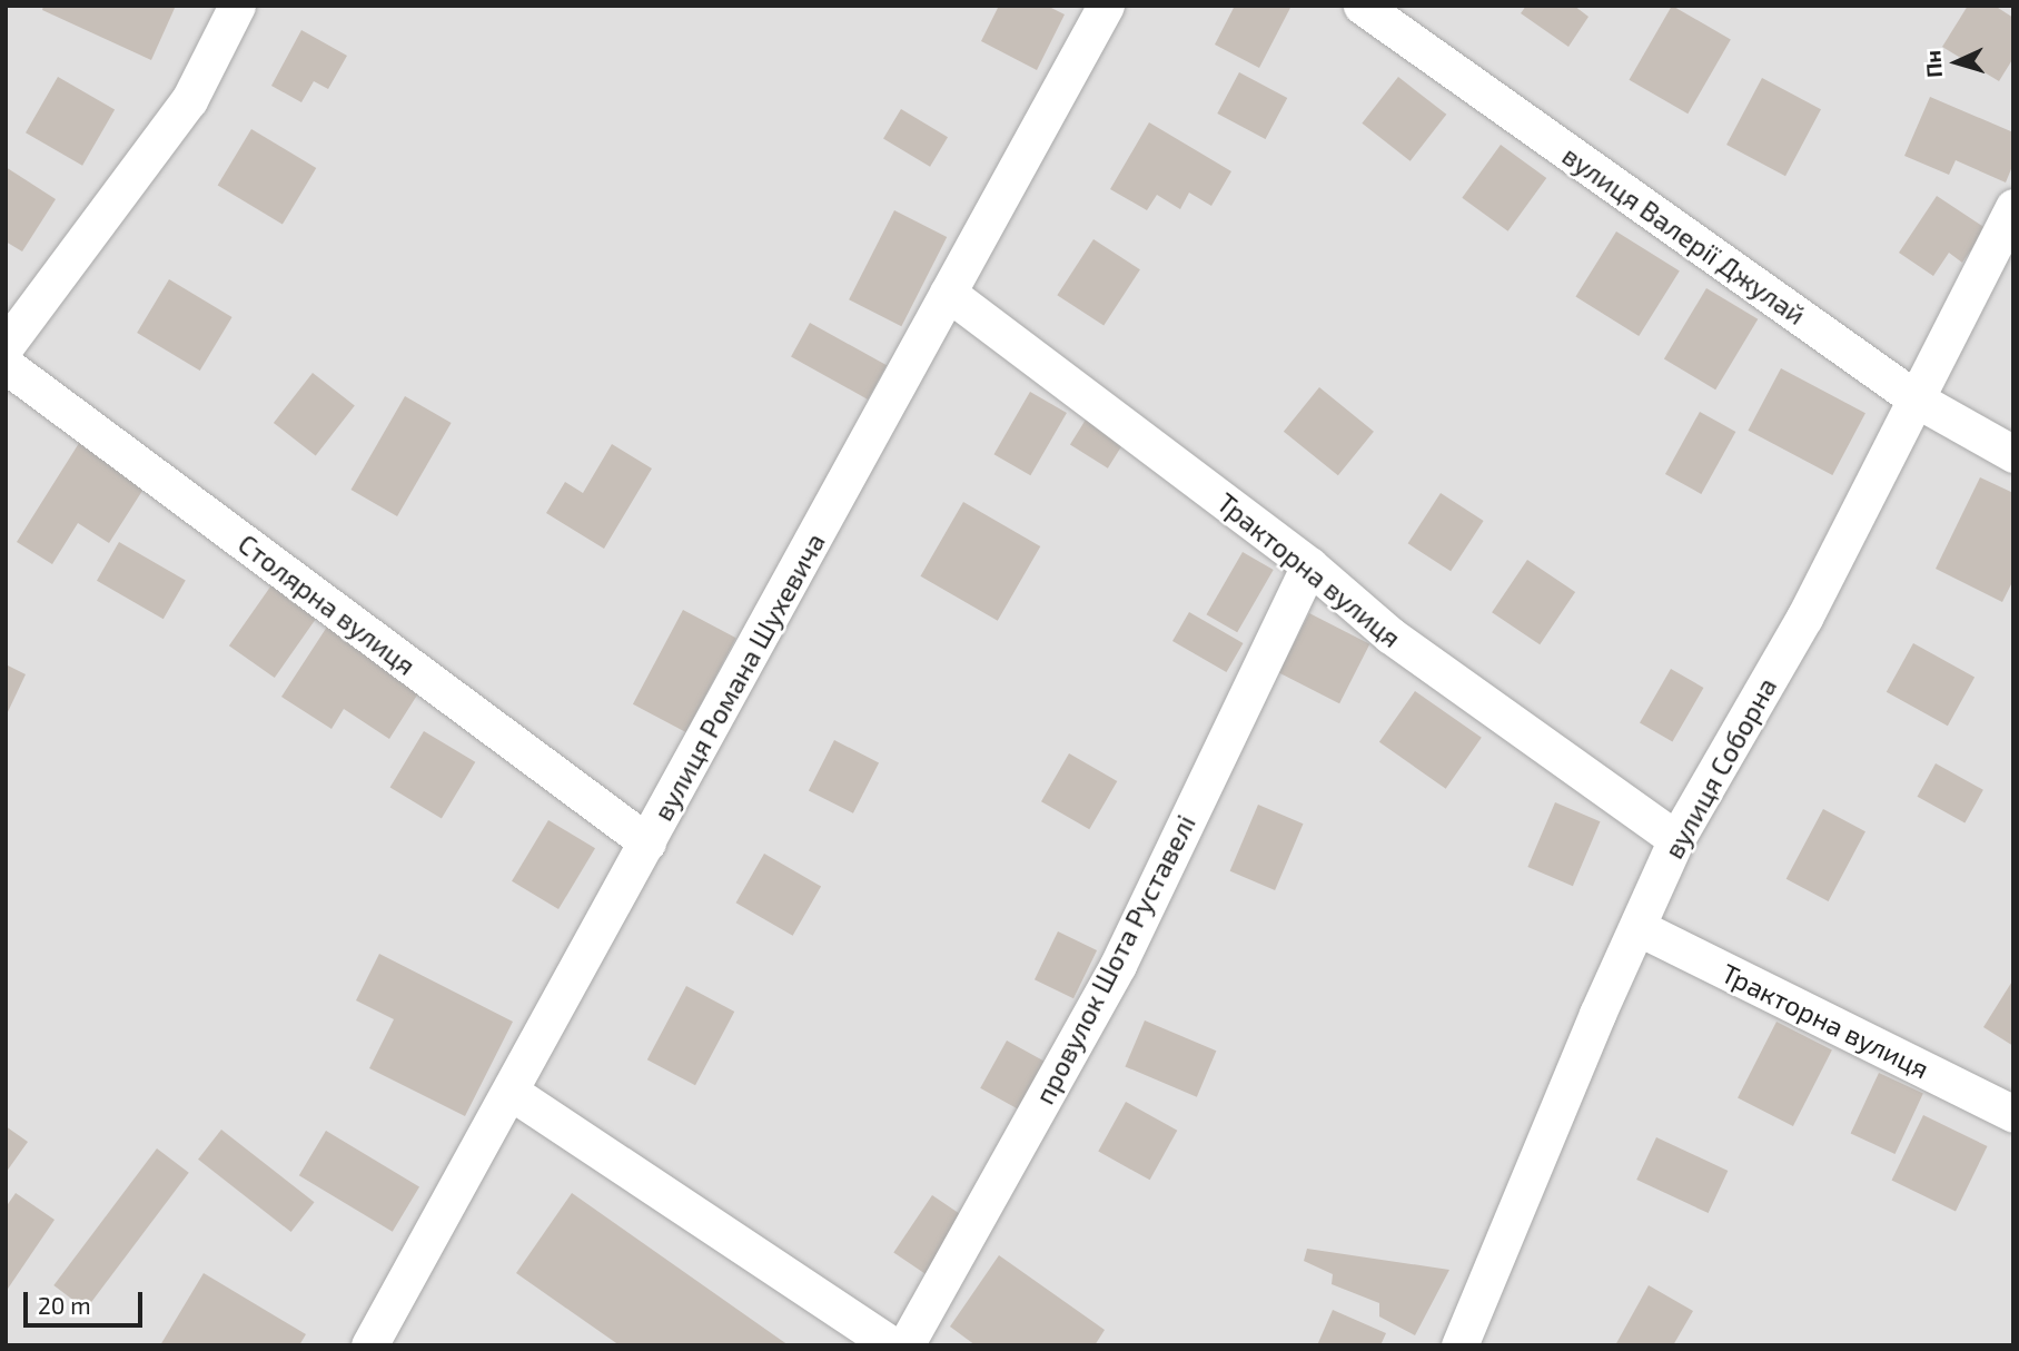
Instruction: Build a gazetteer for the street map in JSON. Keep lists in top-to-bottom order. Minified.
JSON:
{"streets":{"street":["вулиця Валерії Джулай","Тракторна вулиця","Столярна вулиця","вулиця Романа Шухевича","вулиця Соборна","провулок Шота Руставелі"]},"crossings":[["вулиця Валерії Джулай","вулиця Соборна"],["Тракторна вулиця","вулиця Романа Шухевича"],["Тракторна вулиця","вулиця Соборна"],["Тракторна вулиця","провулок Шота Руставелі"],["Столярна вулиця","вулиця Романа Шухевича"]],"scale_bar":"20 m","north":"left"}
